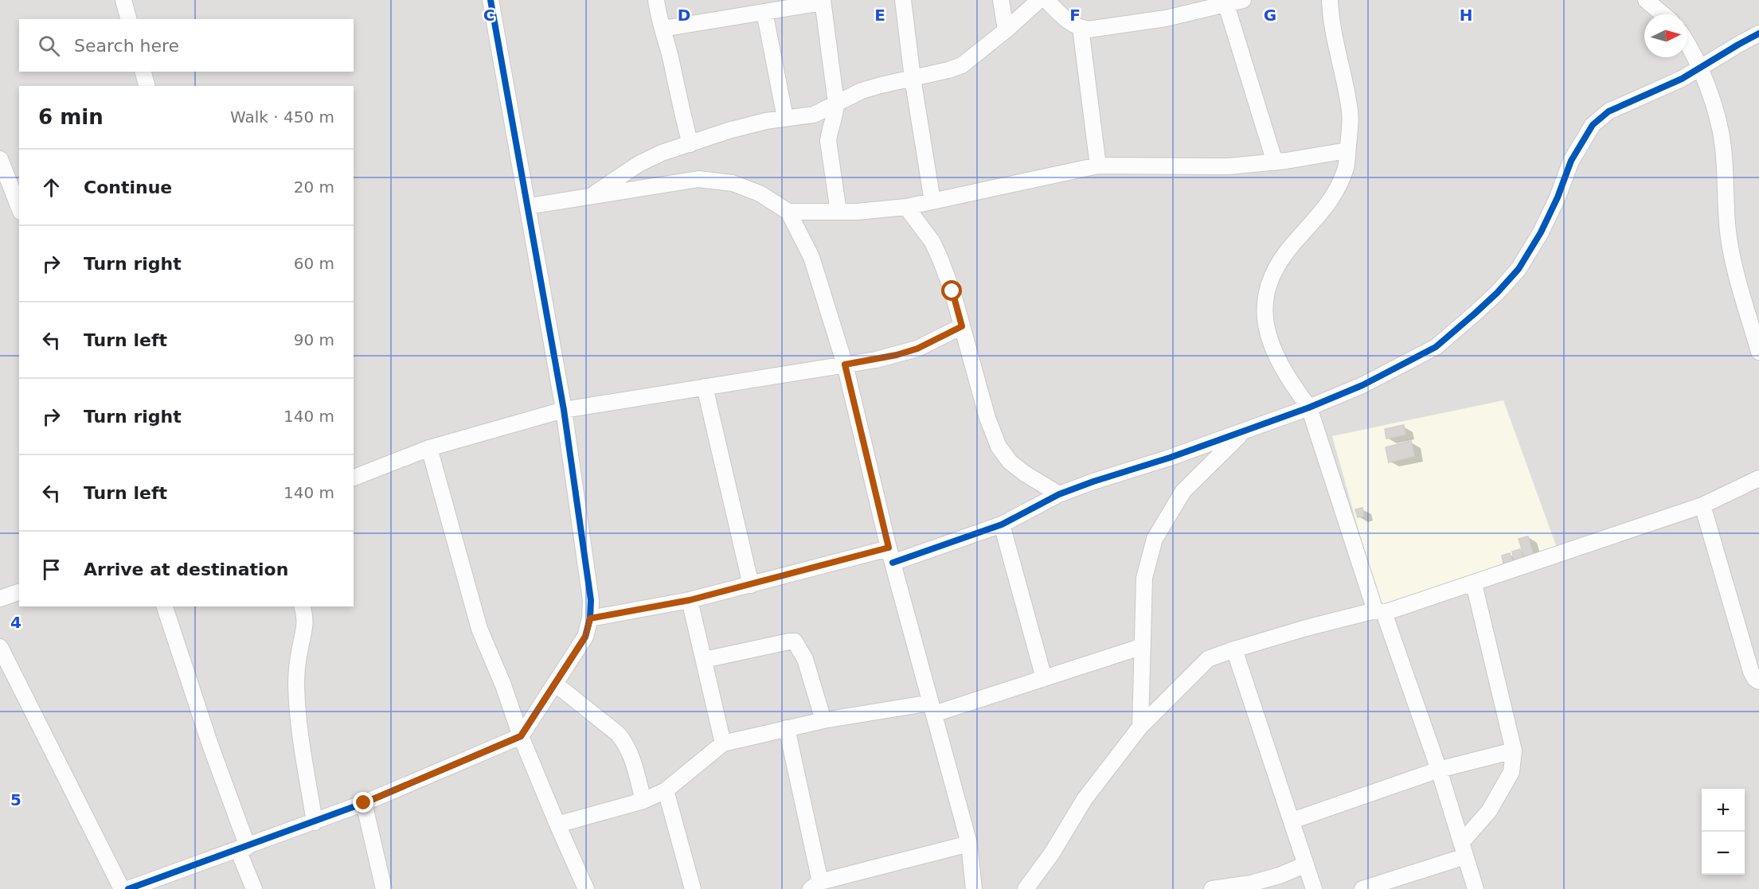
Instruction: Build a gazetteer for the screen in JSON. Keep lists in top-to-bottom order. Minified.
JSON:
{"north":"right","page":{"search":"Search here","heading":["6 min","Walk · 450 m"],"list":[["Continue","20 m"],["Turn right","60 m"],["Turn left","90 m"],["Turn right","140 m"],["Turn left","140 m"],"Arrive at destination"],"map_buttons":["+","−"]},"grid":{"columns":["C","D","E","F","G","H"],"rows":["4","5"]}}
